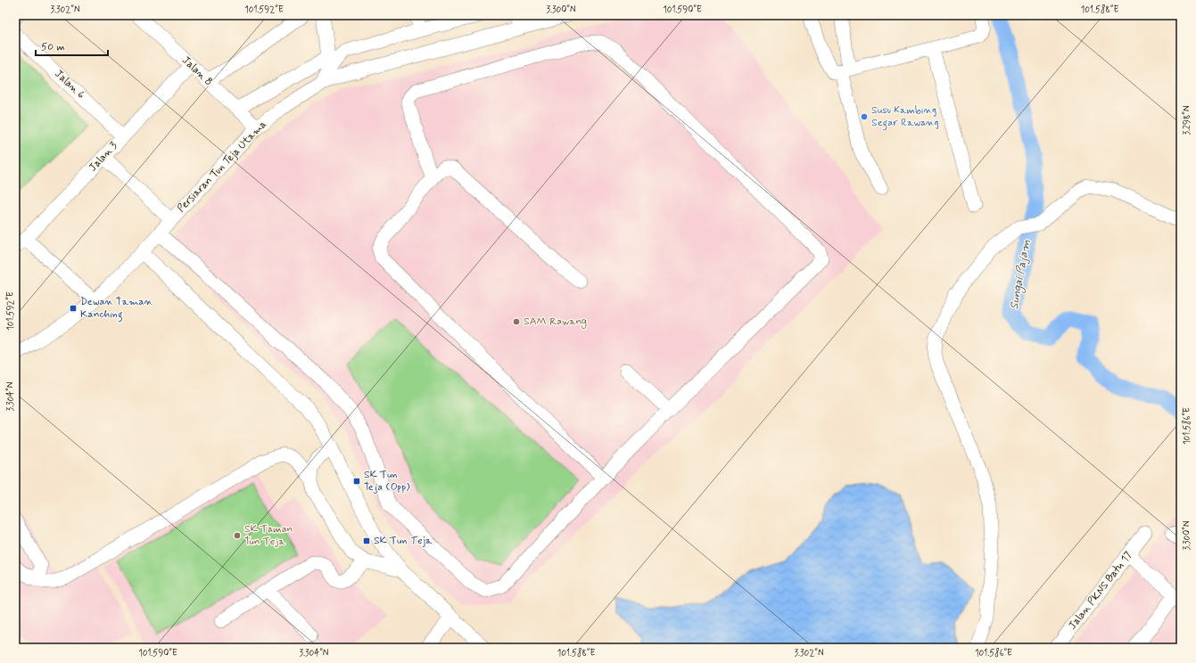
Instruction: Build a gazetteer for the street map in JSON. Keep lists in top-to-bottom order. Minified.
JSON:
{"streets":{"street":["Jalan 8","Jalan 6","Jalan 3","Persiaran Tun Teja Utama","Jalan PKNS Batu 17"]},"crossings":[["Jalan 8","Jalan 3"],["Jalan 8","Persiaran Tun Teja Utama"],["Jalan 6","Jalan 3"]],"water":["Sungai Pajam"],"places":{"other":["Susu Kambing Segar Rawang","SAM Rawang","SK Taman Tun Teja"],"transit":["Dewan Taman Kanching","SK Tun Teja (Opp)","SK Tun Teja"]},"scale_bar":"50 m","coordinates":["3.302°N","101.592°E","3.300°N","101.590°E","101.588°E","3.298°N","3.304°N","101.586°E"]}
